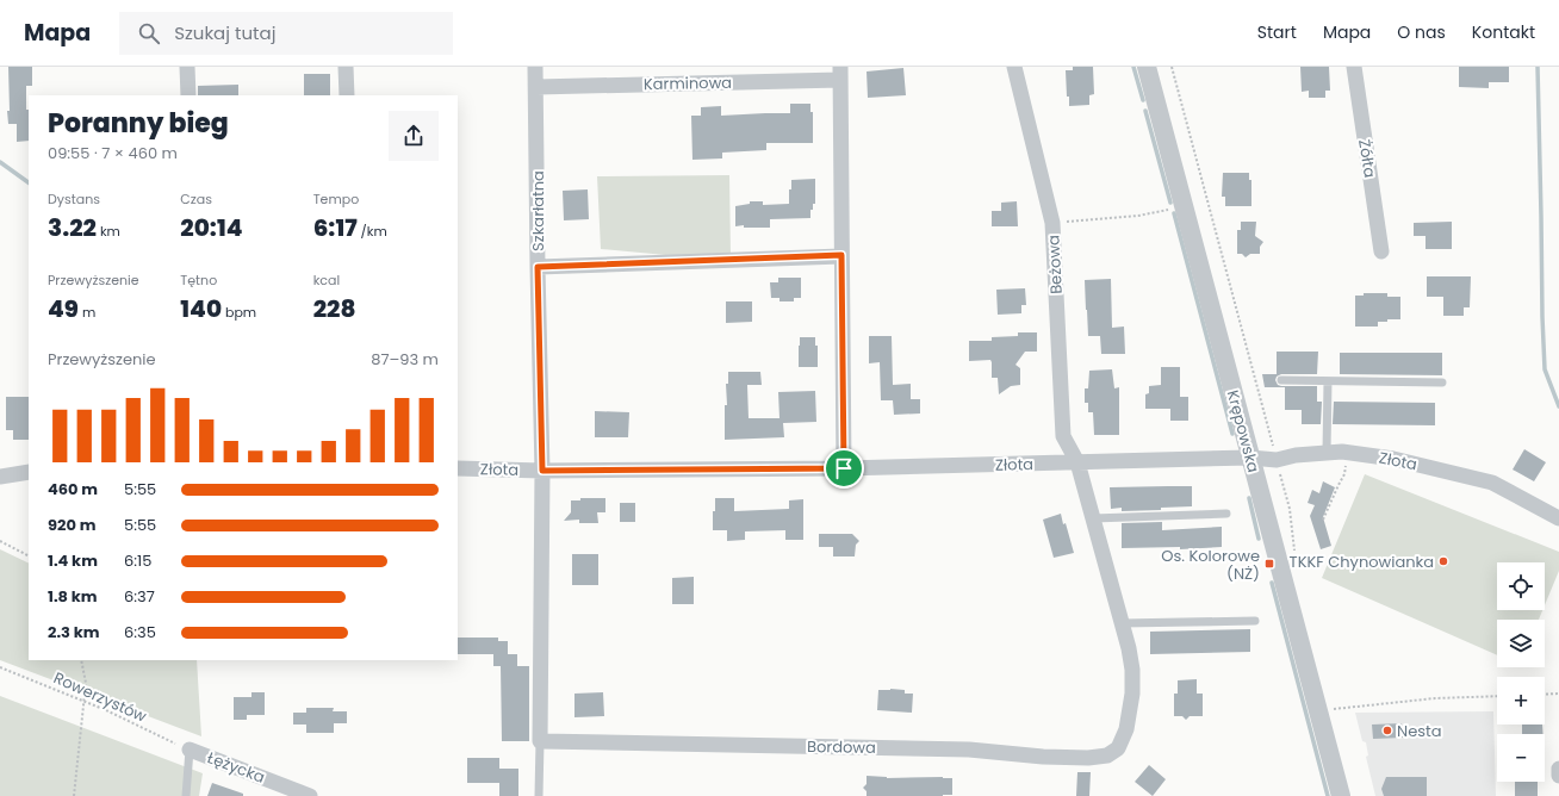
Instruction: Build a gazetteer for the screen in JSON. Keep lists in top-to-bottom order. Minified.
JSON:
{"streets":{"street":["Karminowa","Żółta","Szkarłatna","Beżowa","Krępowska","Złota","Bordowa","Łężycka"],"path":["Rowerzystów"]},"crossings":[["Karminowa","Szkarłatna"],["Karminowa","Złota"],["Szkarłatna","Złota"],["Beżowa","Złota"],["Beżowa","Bordowa"],["Krępowska","Złota"],["Złota","Bordowa"],["Rowerzystów","Łężycka"]],"places":{"other":["TKKF Chynowianka","Nesta"],"transit":["Os. Kolorowe (NŻ)"]},"page":{"header":"Mapa","search":"Szukaj tutaj","nav":["Start","Mapa","O nas","Kontakt"],"heading":["Poranny bieg","09:55 · 7 × 460 m"],"stats":[["Dystans","3.22 km"],["Czas","20:14"],["Tempo","6:17 /km"],["Przewyższenie","49 m"],["Tętno","140 bpm"],["kcal","228"]],"chart":["Przewyższenie","87–93 m"],"list":[{"name":"460 m","note":"5:55"},{"name":"920 m","note":"5:55"},{"name":"1.4 km","note":"6:15"},{"name":"1.8 km","note":"6:37"},{"name":"2.3 km","note":"6:35"}],"map_buttons":["+","−"]}}
